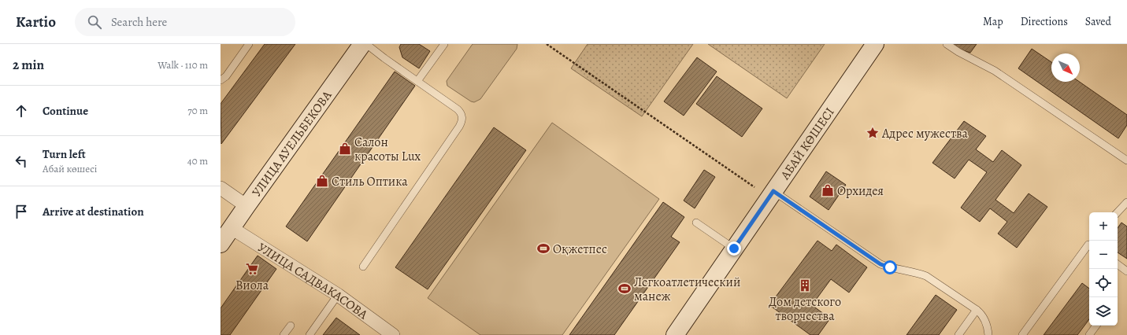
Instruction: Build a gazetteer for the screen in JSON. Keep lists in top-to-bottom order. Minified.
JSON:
{"streets":{"main road":["АБАЙ КӨШЕСІ","УЛИЦА АУЕЛЬБЕКОВА"],"street":["УЛИЦА САДВАКАСОВА"]},"crossings":[["УЛИЦА АУЕЛЬБЕКОВА","УЛИЦА САДВАКАСОВА"]],"places":{"place":["Адрес мужества"],"shop":["Салон красоты Lux","Стиль Оптика","Орхидея"],"sports":["Оқжетпес","Легкоатлетический манеж"],"supermarket":["Виола"],"building":["Дом детского творчества"]},"north":"bottom right","page":{"header":"Kartio","search":"Search here","nav":["Map","Directions","Saved"],"heading":["2 min","Walk · 110 m"],"list":[["Continue","70 m"],["Turn left","Абай көшесі","40 m"],"Arrive at destination"],"map_buttons":["+","−"]}}
